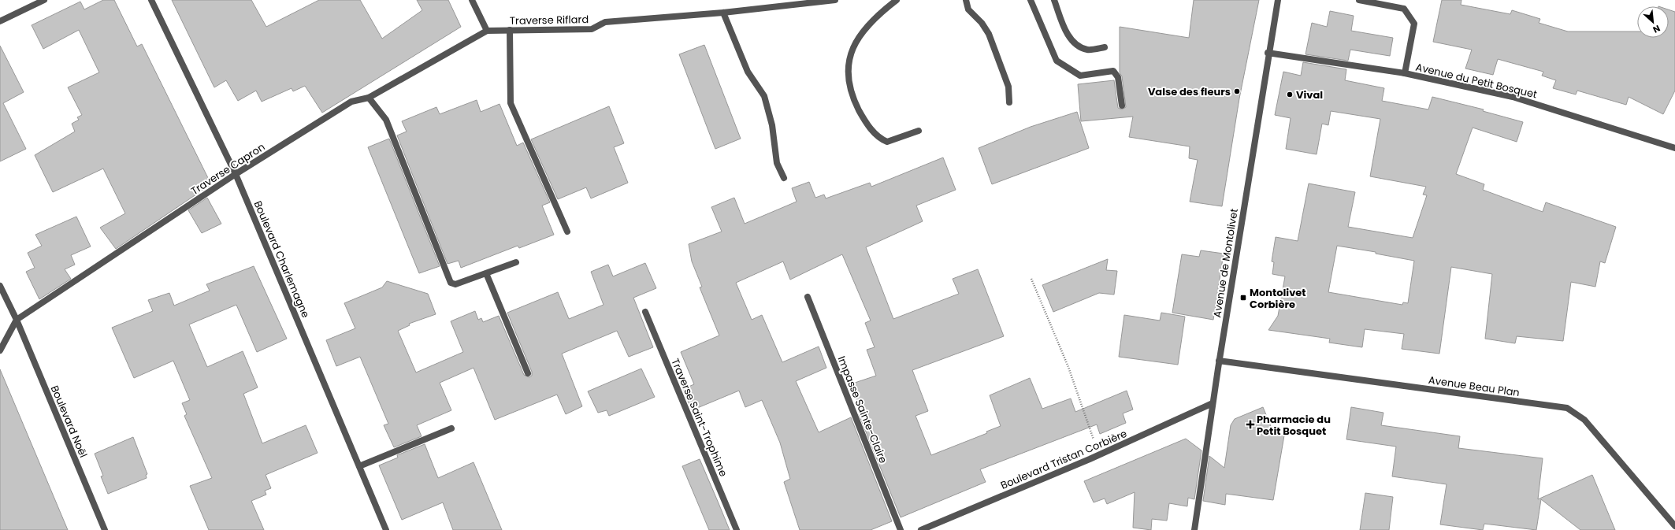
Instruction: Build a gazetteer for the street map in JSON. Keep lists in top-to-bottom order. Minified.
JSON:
{"streets":{"street":["Traverse Riflard","Avenue du Petit Bosquet","Traverse Capron","Boulevard Charlemagne","Avenue de Montolivet","Avenue Beau Plan","Impasse Sainte-Claire","Traverse Saint-Trophime","Boulevard Noël","Boulevard Tristan Corbière"]},"crossings":[["Traverse Riflard","Traverse Capron"],["Avenue du Petit Bosquet","Avenue de Montolivet"],["Traverse Capron","Boulevard Charlemagne"],["Traverse Capron","Boulevard Noël"],["Avenue de Montolivet","Avenue Beau Plan"],["Avenue de Montolivet","Boulevard Tristan Corbière"]],"places":{"other":["Valse des fleurs","Vival"],"transit":["Montolivet Corbière"],"health":["Pharmacie du Petit Bosquet"]},"north":"bottom right"}
